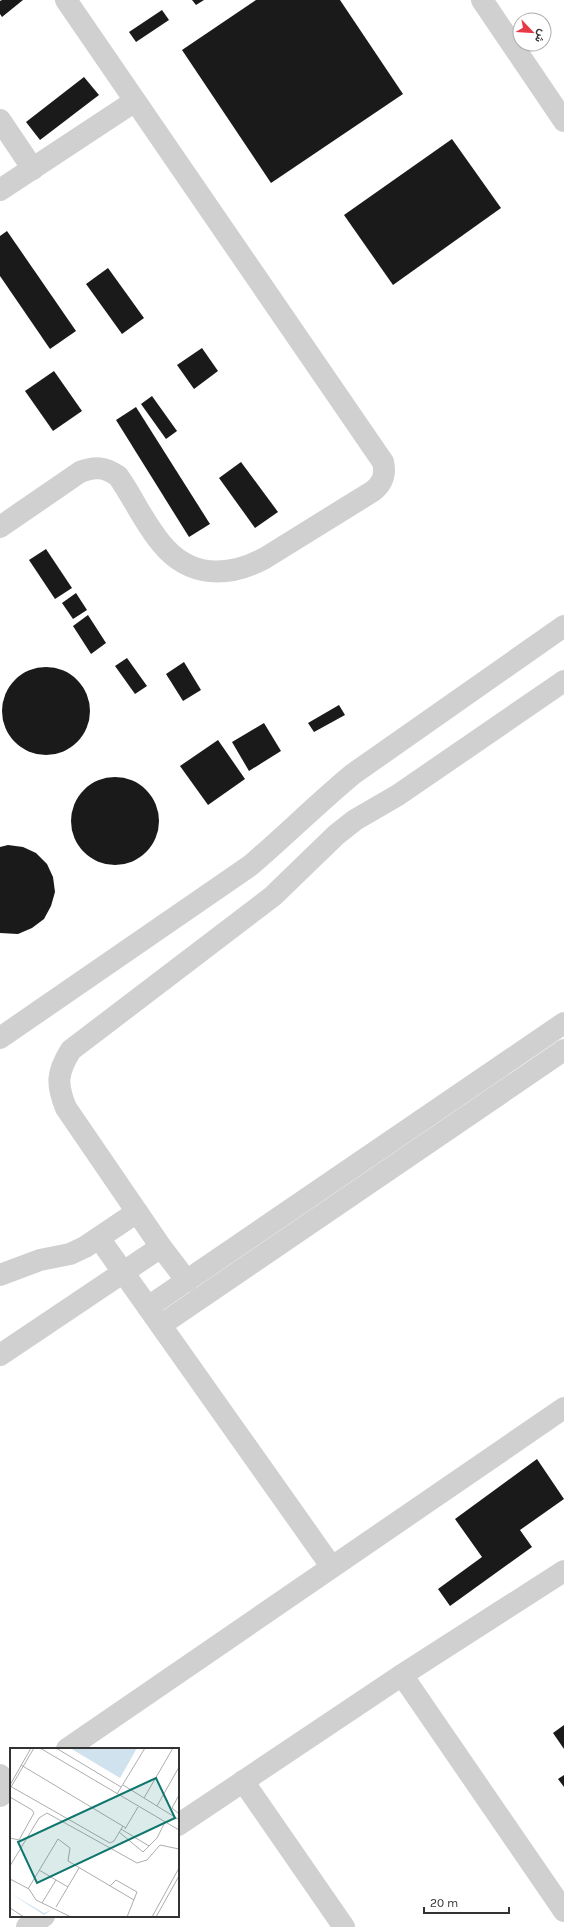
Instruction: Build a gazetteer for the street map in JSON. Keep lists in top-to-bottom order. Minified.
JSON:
{"scale_bar":"20 m","north":"bottom right"}
